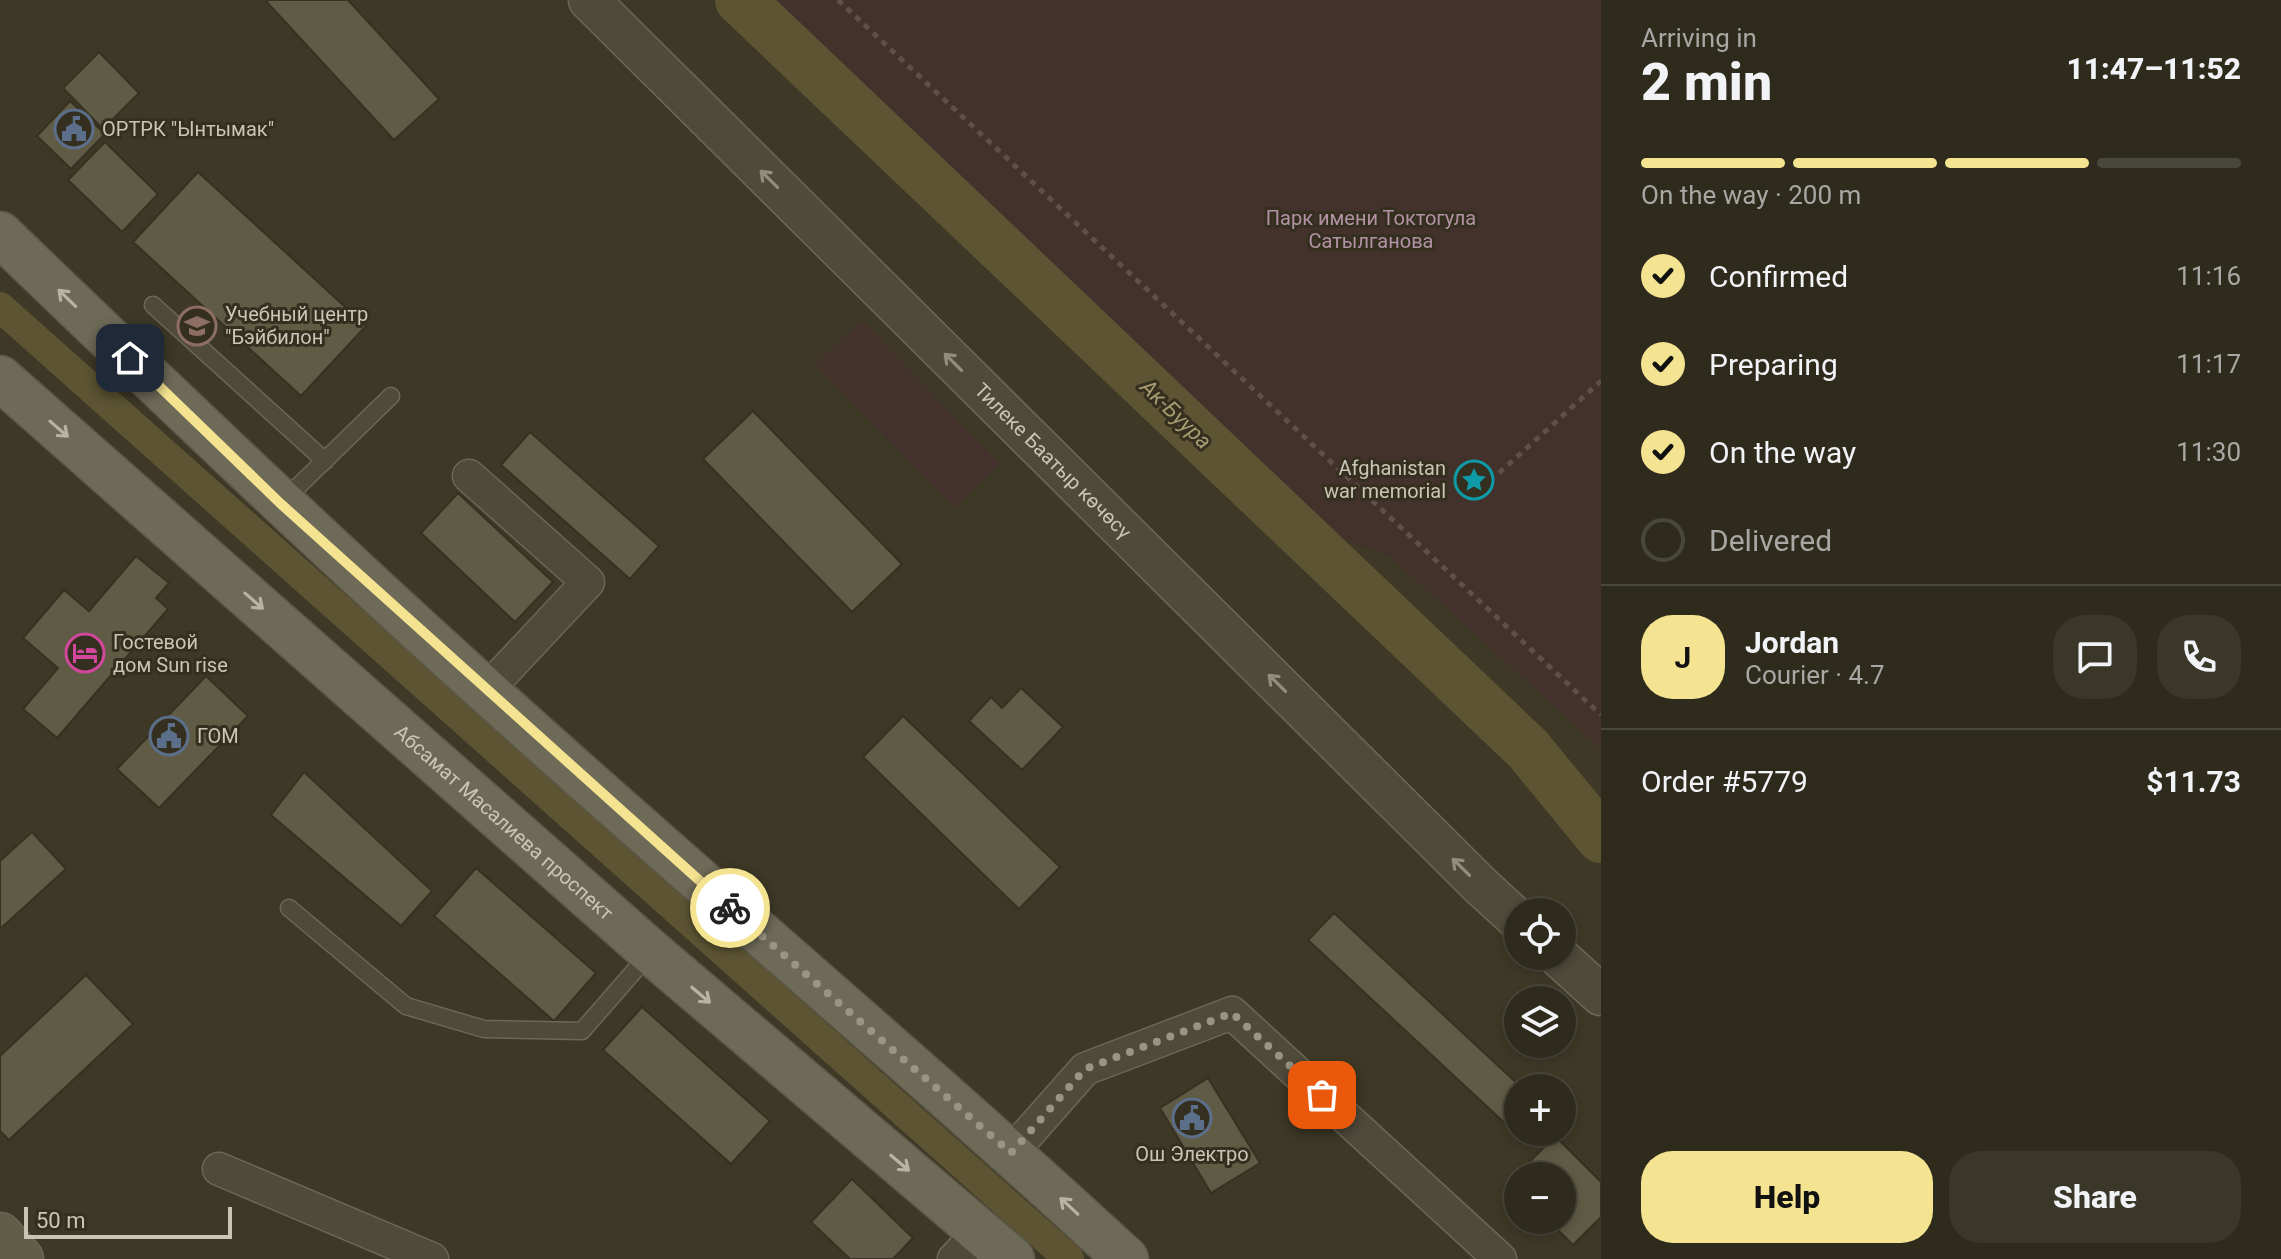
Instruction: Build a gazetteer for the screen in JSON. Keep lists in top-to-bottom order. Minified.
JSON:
{"streets":{"main road":["Абсамат Масалиева проспект"],"street":["Тилеке Баатыр көчөсү"]},"one_way":["Тилеке Баатыр көчөсү"],"water":["Ак-Буура"],"parks":["Парк имени Токтогула Сатылганова"],"places":{"public building":["ОРТРК \"Ынтымак\"","ГОМ","Ош Электро"],"school or university":["Учебный центр \"Бэйбилон\""],"place":["Afghanistan war memorial"],"hotel":["Гостевой дом Sun rise"]},"scale_bar":"50 m","page":{"heading":["2 min","Arriving in","11:47–11:52"],"panel":["Jordan","Courier · 4.7","Order #5779","$11.73"],"bar":"On the way · 200 m","list":[["Confirmed","11:16"],["Preparing","11:17"],["On the way","11:30"],"Delivered"],"round":"J","map_buttons":["+","−"],"buttons":["Help","Share"],"scale":"50 m"}}
